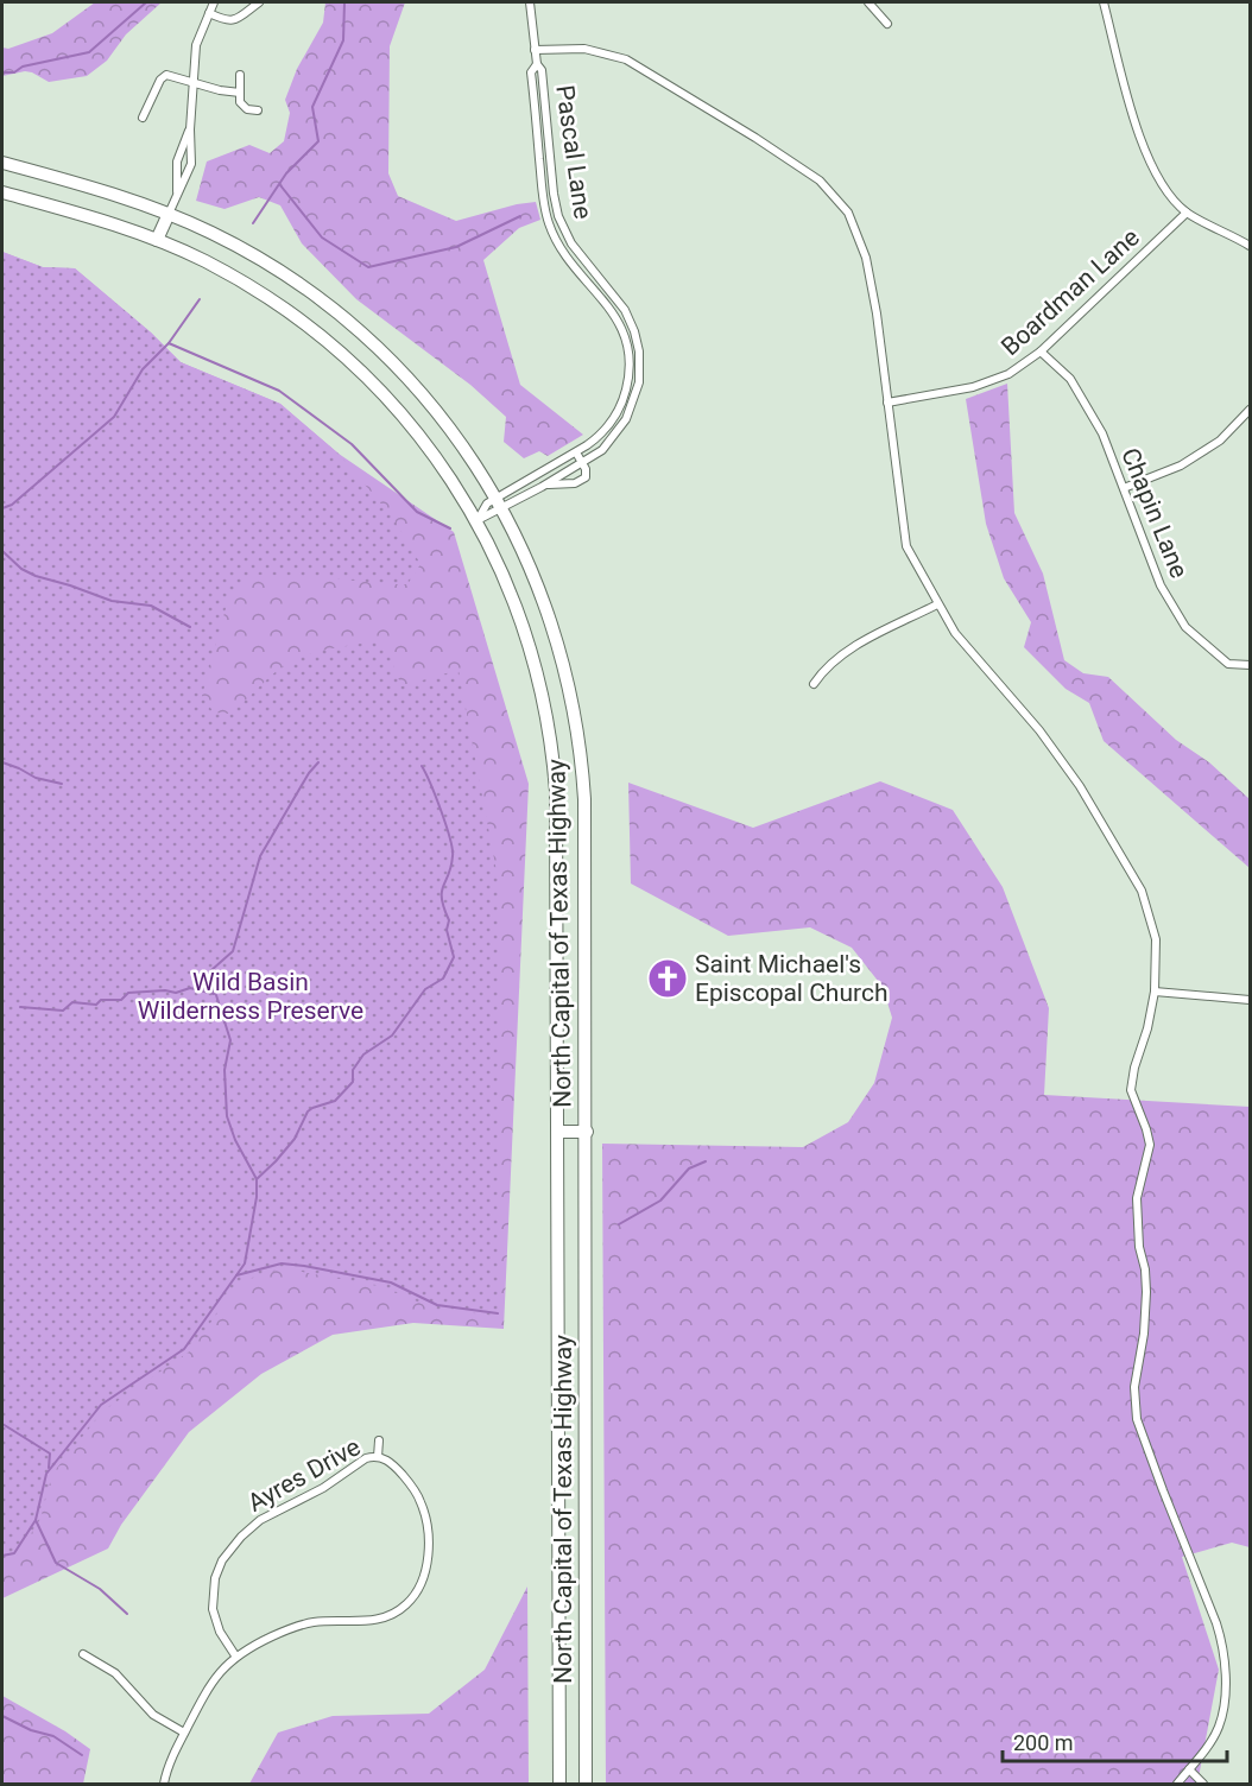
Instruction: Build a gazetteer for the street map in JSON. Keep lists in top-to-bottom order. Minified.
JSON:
{"streets":{"highway":["North Capital of Texas Highway"],"street":["Pascal Lane","Boardman Lane","Chapin Lane","Ayres Drive"]},"crossings":[["Pascal Lane","North Capital of Texas Highway"],["Boardman Lane","Chapin Lane"]],"parks":["Wild Basin Wilderness Preserve"],"places":{"church":["Saint Michael's Episcopal Church"]},"scale_bar":"200 m"}
